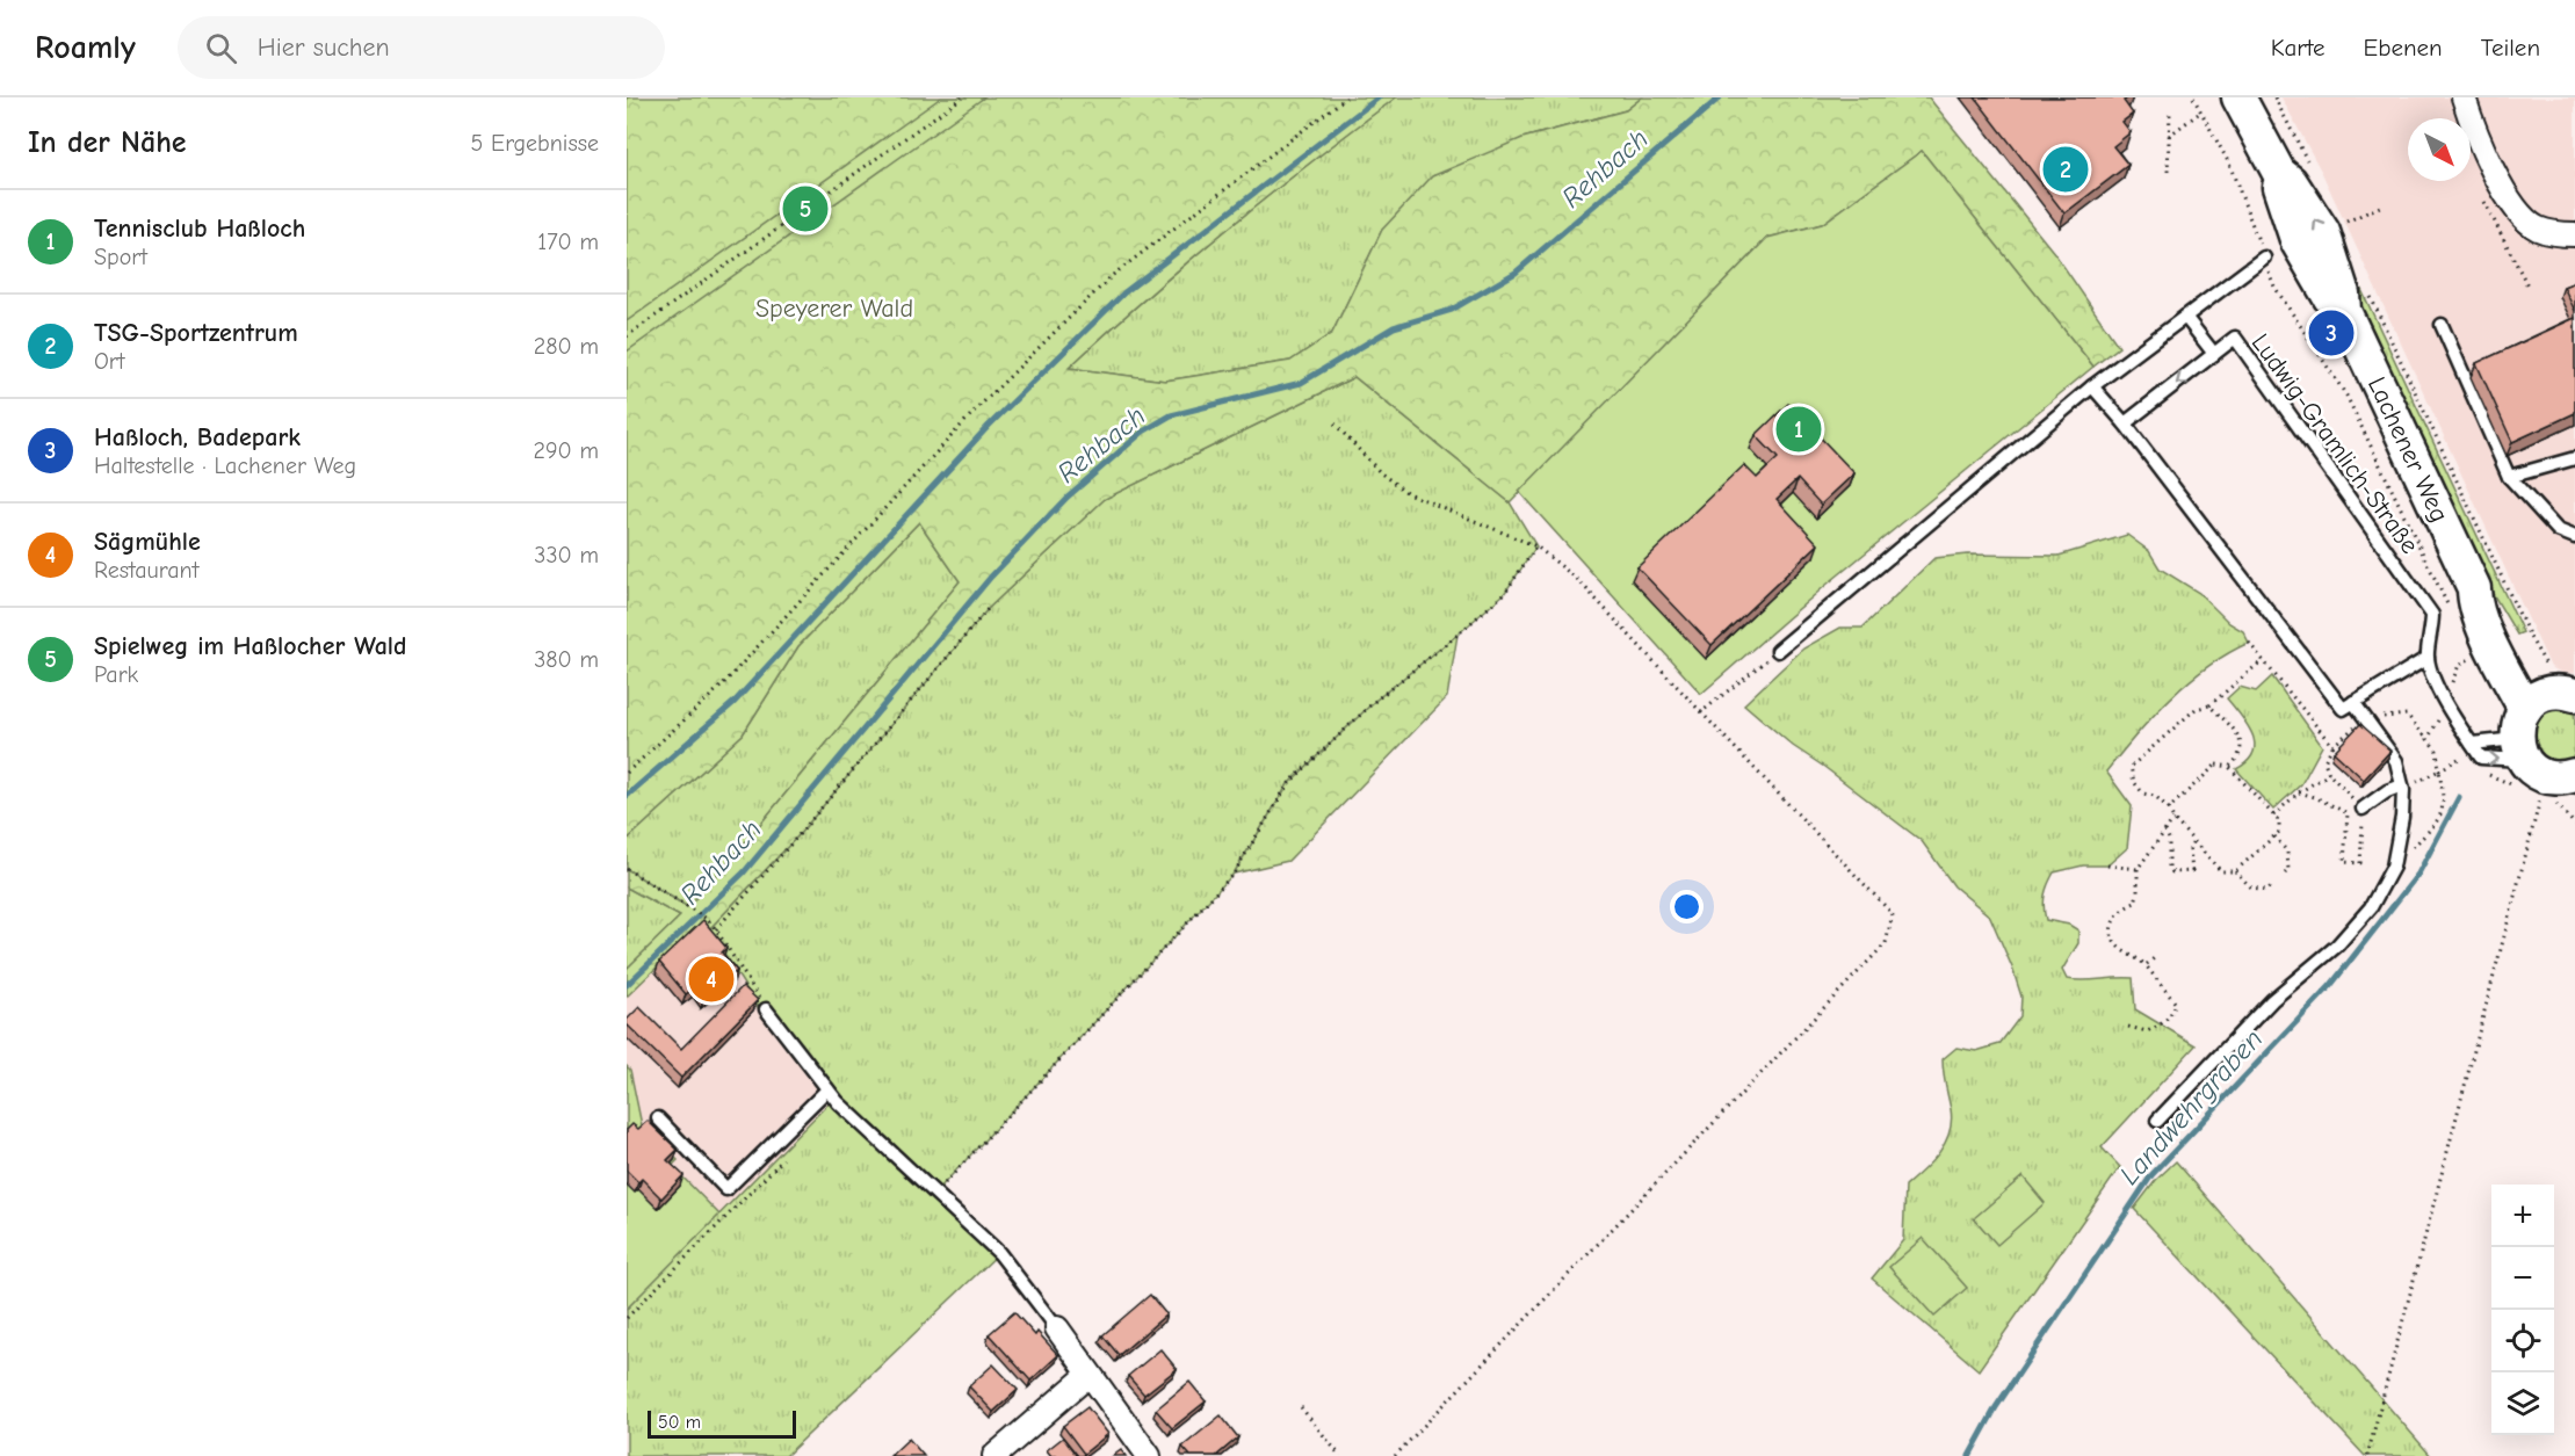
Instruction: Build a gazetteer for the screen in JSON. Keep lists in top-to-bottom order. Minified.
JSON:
{"streets":{"main road":["Lachener Weg"],"lane":["Ludwig-Gramlich-Straße"]},"crossings":[["Ludwig-Gramlich-Straße","Lachener Weg"]],"water":["Rehbach","Landwehrgraben"],"parks":["Speyerer Wald"],"scale_bar":"50 m","north":"bottom right","page":{"header":"Roamly","search":"Hier suchen","nav":["Karte","Ebenen","Teilen"],"heading":["In der Nähe","5 Ergebnisse"],"pins":["2","5","3","1","4"],"list":[{"mark":"1","name":"Tennisclub Haßloch","note":"Sport","value":"170 m"},{"mark":"2","name":"TSG-Sportzentrum","note":"Ort","value":"280 m"},{"mark":"3","name":"Haßloch, Badepark","note":"Haltestelle · Lachener Weg","value":"290 m"},{"mark":"4","name":"Sägmühle","note":"Restaurant","value":"330 m"},{"mark":"5","name":"Spielweg im Haßlocher Wald","note":"Park","value":"380 m"}],"map_buttons":["+","−"],"scale":"50 m"}}
